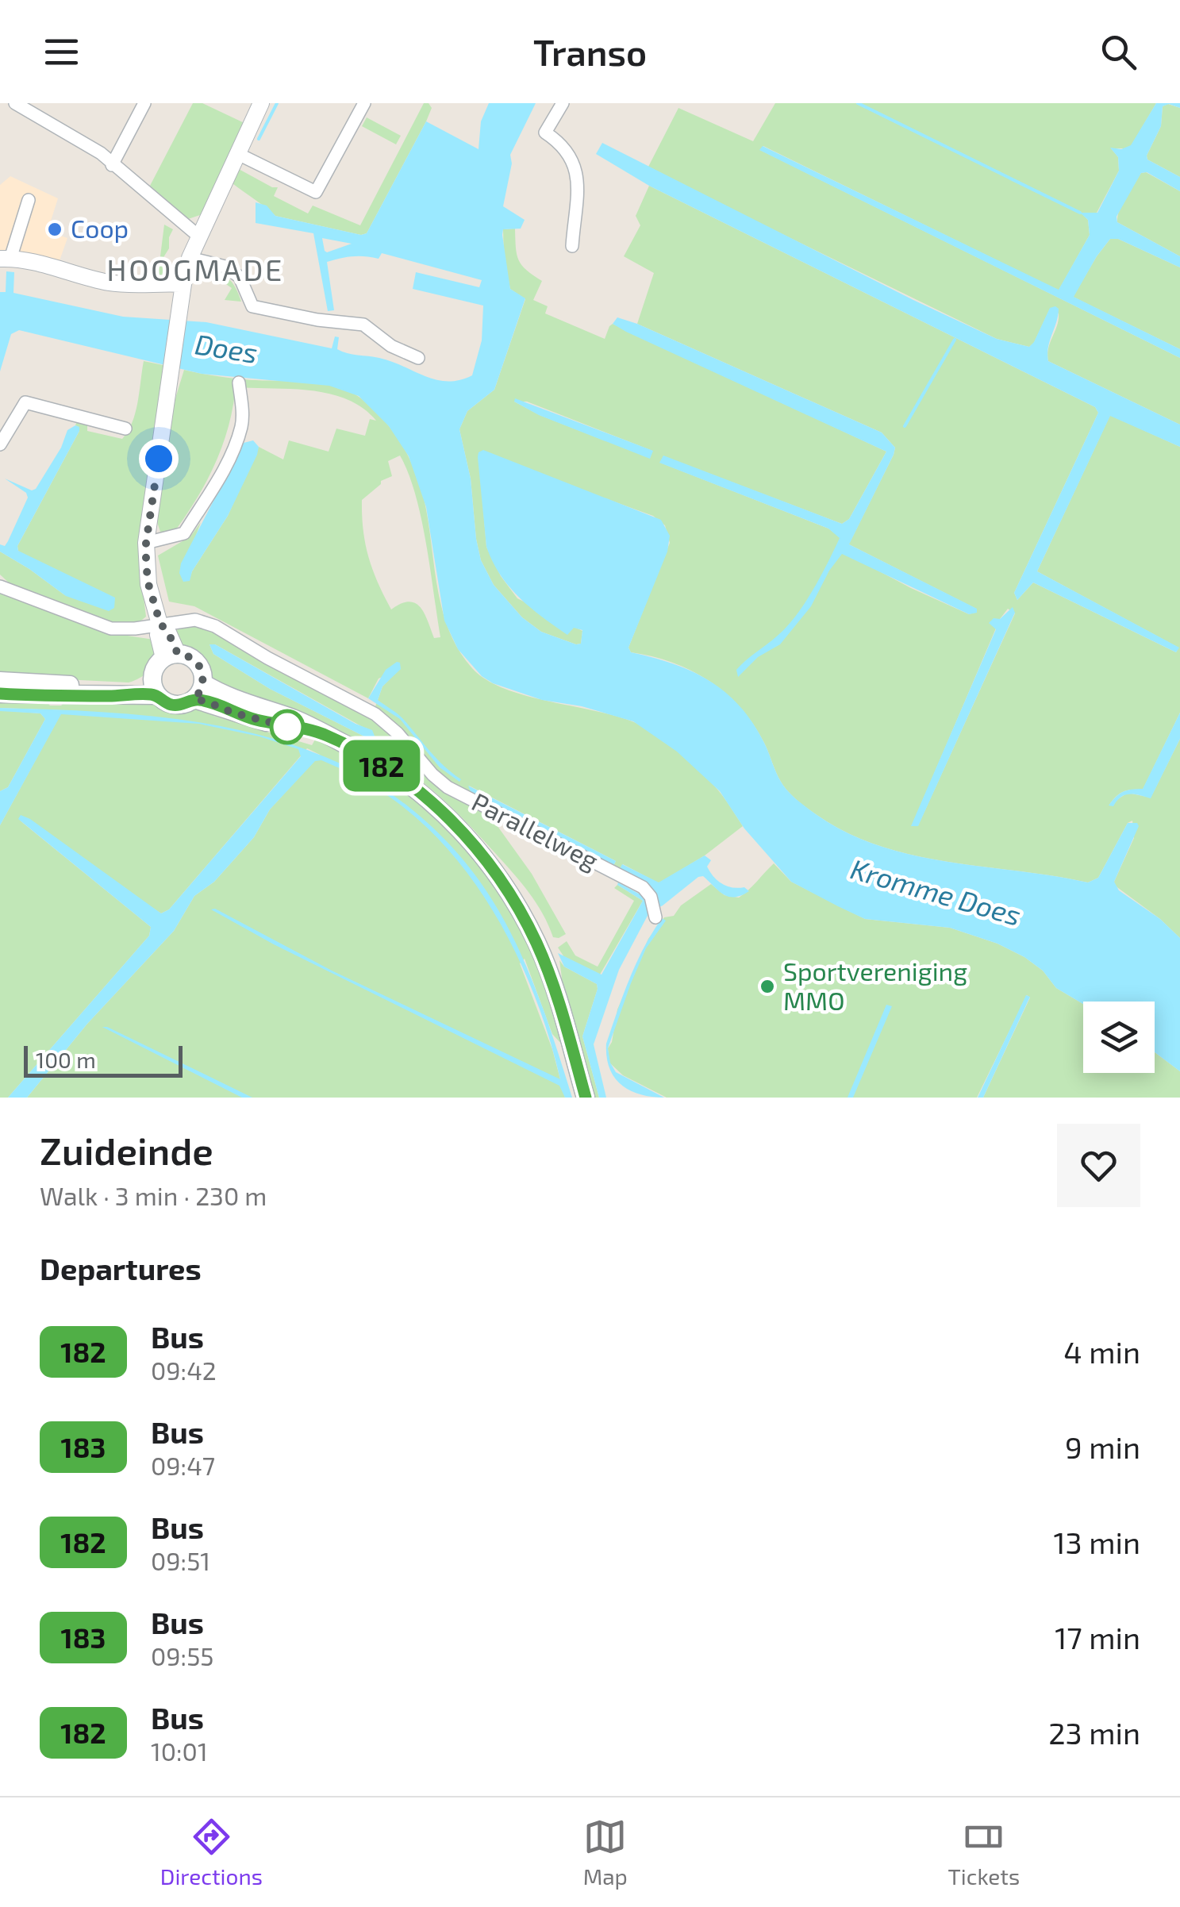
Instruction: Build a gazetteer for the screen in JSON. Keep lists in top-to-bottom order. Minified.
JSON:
{"streets":{"street":["Parallelweg"]},"districts":["HOOGMADE"],"water":["Does","Kromme Does"],"places":["Coop","Sportvereniging MMO"],"lines":["bus line 182"],"scale_bar":"100 m","page":{"header":"Transo","on_map":"182","scale":"100 m","heading":[["Zuideinde","Walk · 3 min · 230 m"],"Departures"],"list":[{"mark":"182","name":"Bus","note":"09:42","value":"4 min"},{"mark":"183","name":"Bus","note":"09:47","value":"9 min"},{"mark":"182","name":"Bus","note":"09:51","value":"13 min"},{"mark":"183","name":"Bus","note":"09:55","value":"17 min"},{"mark":"182","name":"Bus","note":"10:01","value":"23 min"}],"tabs":["Directions","Map","Tickets"]}}
